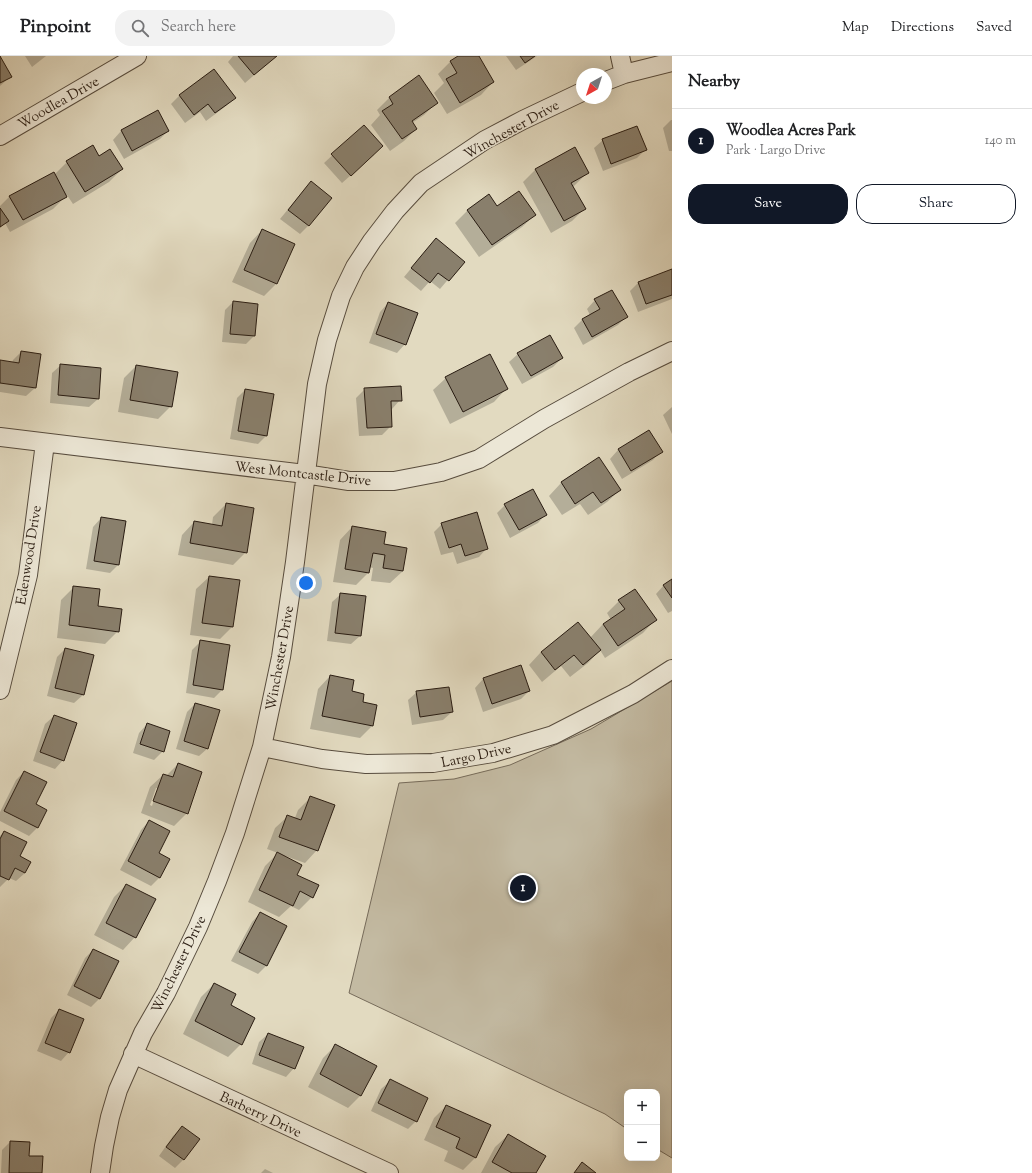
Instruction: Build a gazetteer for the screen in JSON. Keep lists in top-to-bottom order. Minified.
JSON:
{"streets":{"street":["Woodlea Drive","Winchester Drive","West Montcastle Drive","Edenwood Drive","Largo Drive","Barberry Drive"]},"crossings":[["Winchester Drive","West Montcastle Drive"],["Winchester Drive","Largo Drive"],["Winchester Drive","Barberry Drive"],["West Montcastle Drive","Edenwood Drive"]],"north":"bottom left","page":{"header":"Pinpoint","search":"Search here","nav":["Map","Directions","Saved"],"heading":"Nearby","list":[{"mark":"1","name":"Woodlea Acres Park","note":"Park · Largo Drive","value":"140 m"}],"buttons":["Save","Share"],"pins":"1","map_buttons":["+","−"]}}
